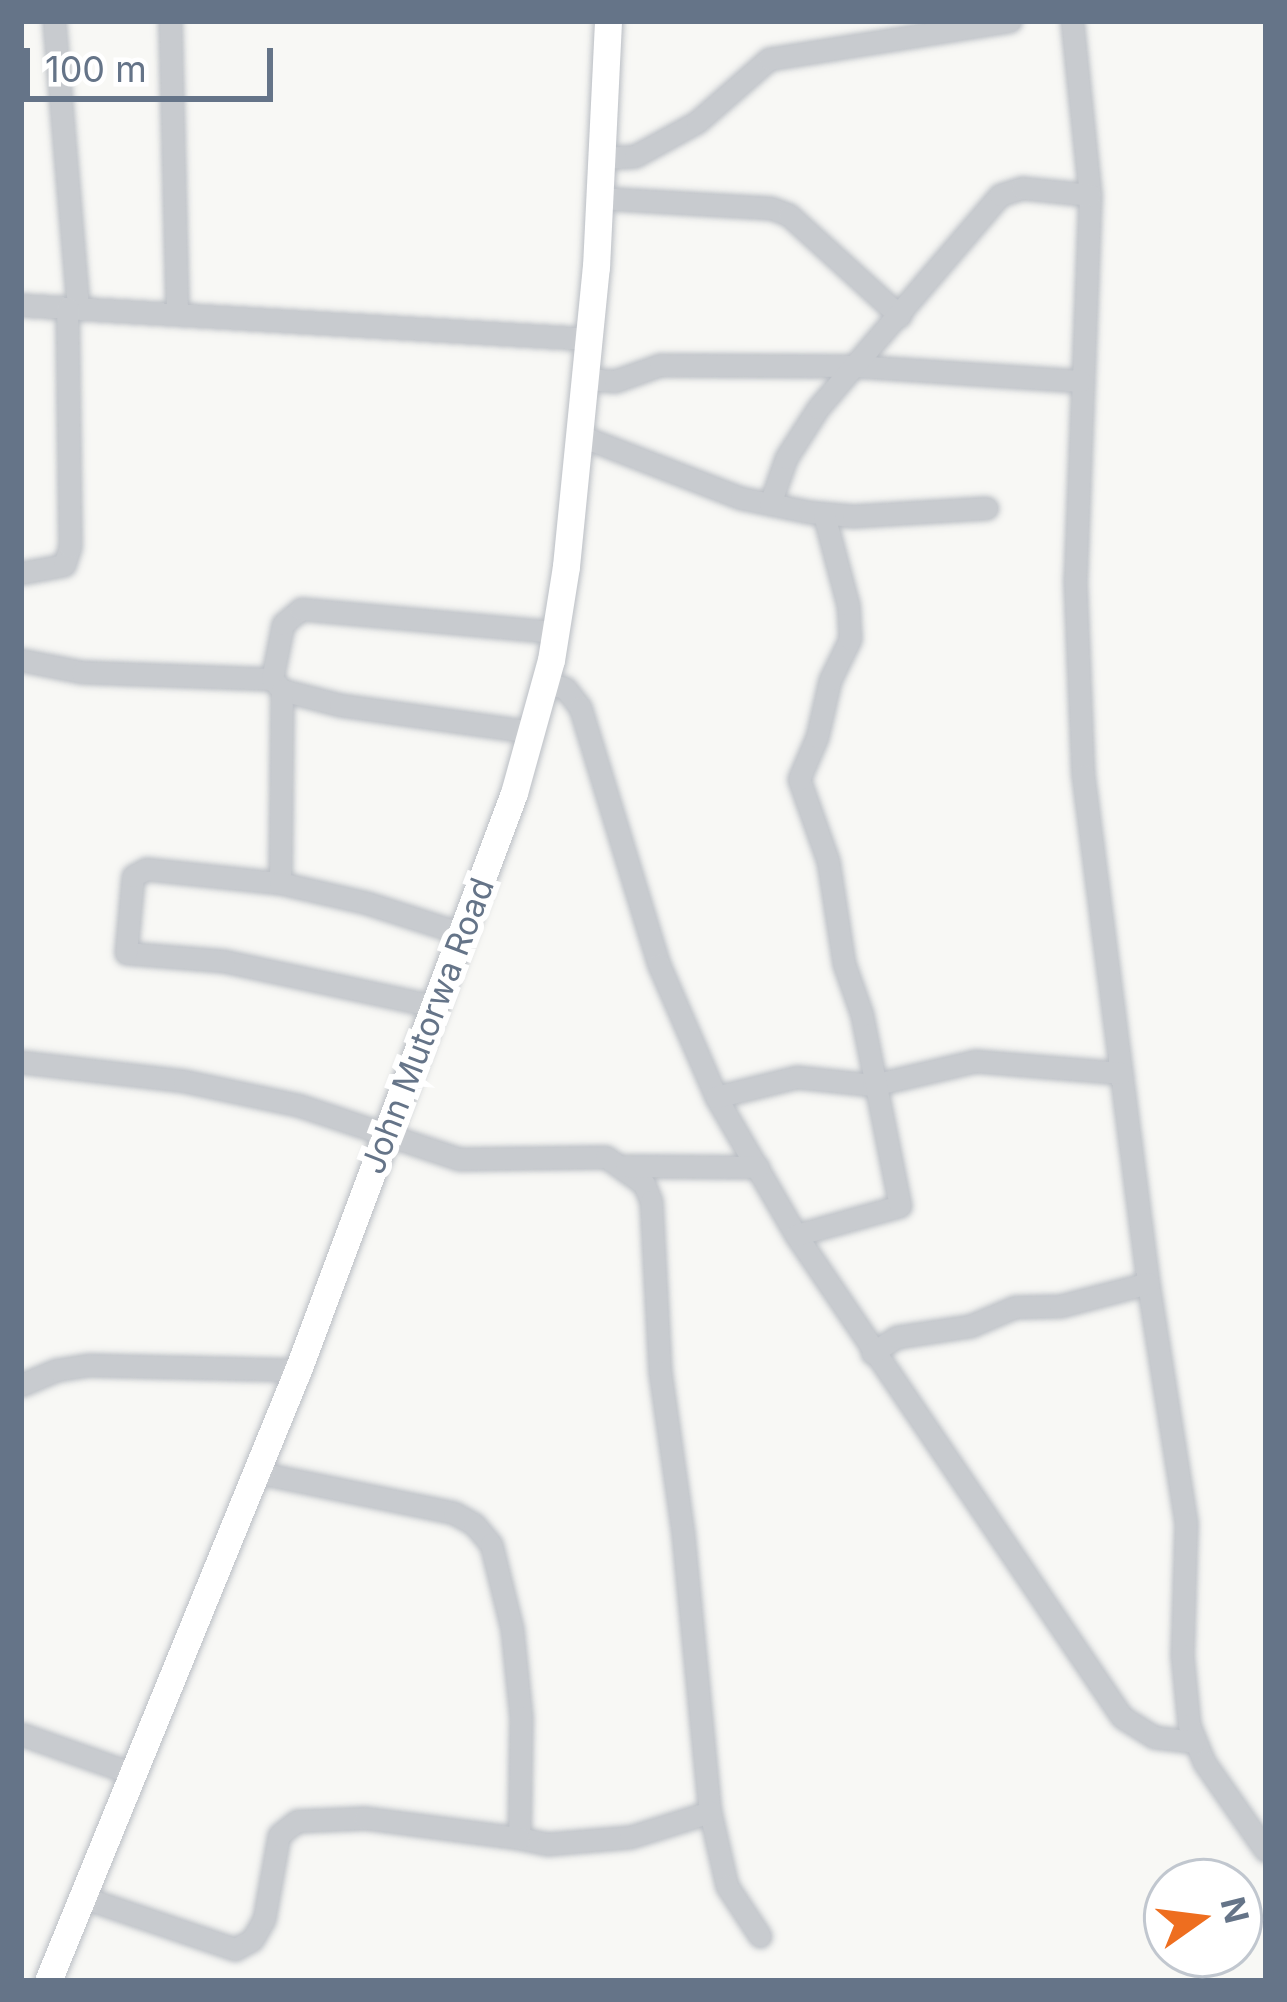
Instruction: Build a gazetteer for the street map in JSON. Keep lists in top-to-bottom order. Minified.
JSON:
{"streets":{"street":["John Mutorwa Road"]},"scale_bar":"100 m","north":"right"}
